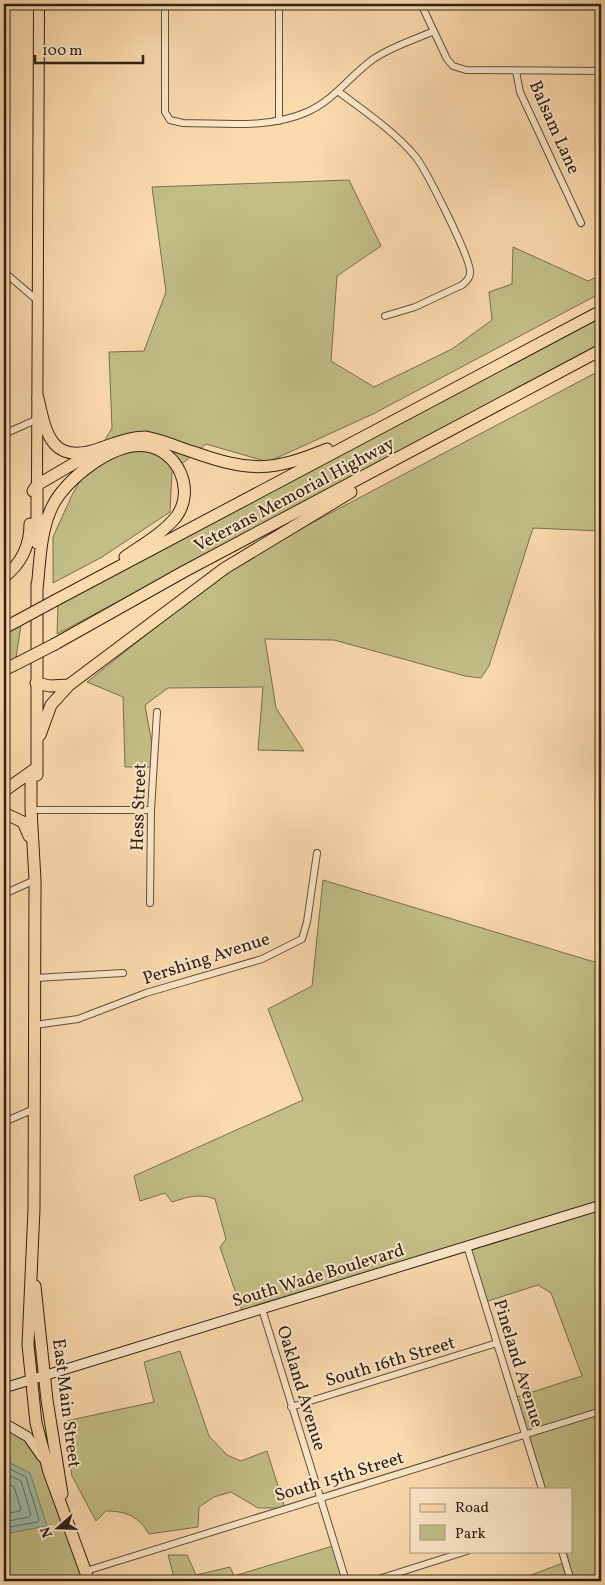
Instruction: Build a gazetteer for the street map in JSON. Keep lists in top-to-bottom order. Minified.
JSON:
{"streets":{"highway":["Veterans Memorial Highway","East Main Street"],"main road":["South Wade Boulevard"],"street":["Balsam Lane","Hess Street","Pershing Avenue","South 16th Street","Pineland Avenue","Oakland Avenue","South 15th Street"]},"crossings":[["Pershing Avenue","East Main Street"],["South Wade Boulevard","Pineland Avenue"],["South Wade Boulevard","Oakland Avenue"],["South Wade Boulevard","East Main Street"],["South 16th Street","Pineland Avenue"],["South 16th Street","Oakland Avenue"],["Pineland Avenue","South 15th Street"],["Oakland Avenue","South 15th Street"],["East Main Street","South 15th Street"]],"legend":["Road","Park"],"scale_bar":"100 m","north":"left"}
